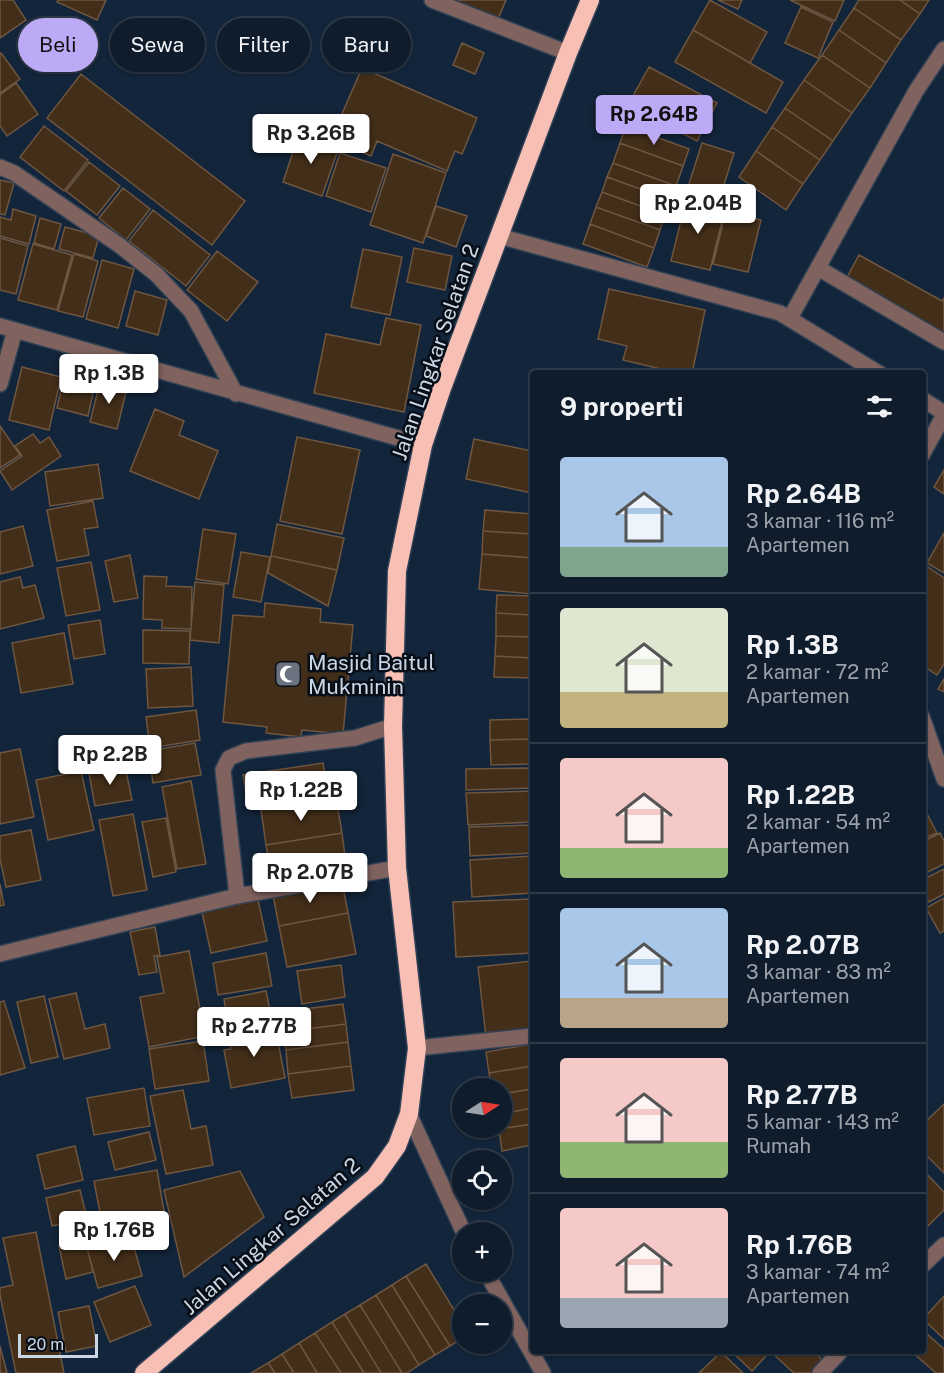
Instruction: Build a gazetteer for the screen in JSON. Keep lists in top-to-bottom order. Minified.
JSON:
{"streets":{"highway":["Jalan Lingkar Selatan 2"]},"places":{"mosque":["Masjid Baitul Mukminin"]},"scale_bar":"20 m","north":"right","page":{"chip":["Beli","Sewa","Filter","Baru"],"price":["Rp 2.64B","Rp 3.26B","Rp 2.04B","Rp 1.3B","Rp 2.2B","Rp 1.22B","Rp 2.07B","Rp 2.77B","Rp 1.76B"],"heading":"9 properti","list":[{"name":"Rp 2.64B","note":"3 kamar · 116 m² · Apartemen"},{"name":"Rp 1.3B","note":"2 kamar · 72 m² · Apartemen"},{"name":"Rp 1.22B","note":"2 kamar · 54 m² · Apartemen"},{"name":"Rp 2.07B","note":"3 kamar · 83 m² · Apartemen"},{"name":"Rp 2.77B","note":"5 kamar · 143 m² · Rumah"},{"name":"Rp 1.76B","note":"3 kamar · 74 m² · Apartemen"}],"map_buttons":["+","−"],"scale":"20 m"}}
